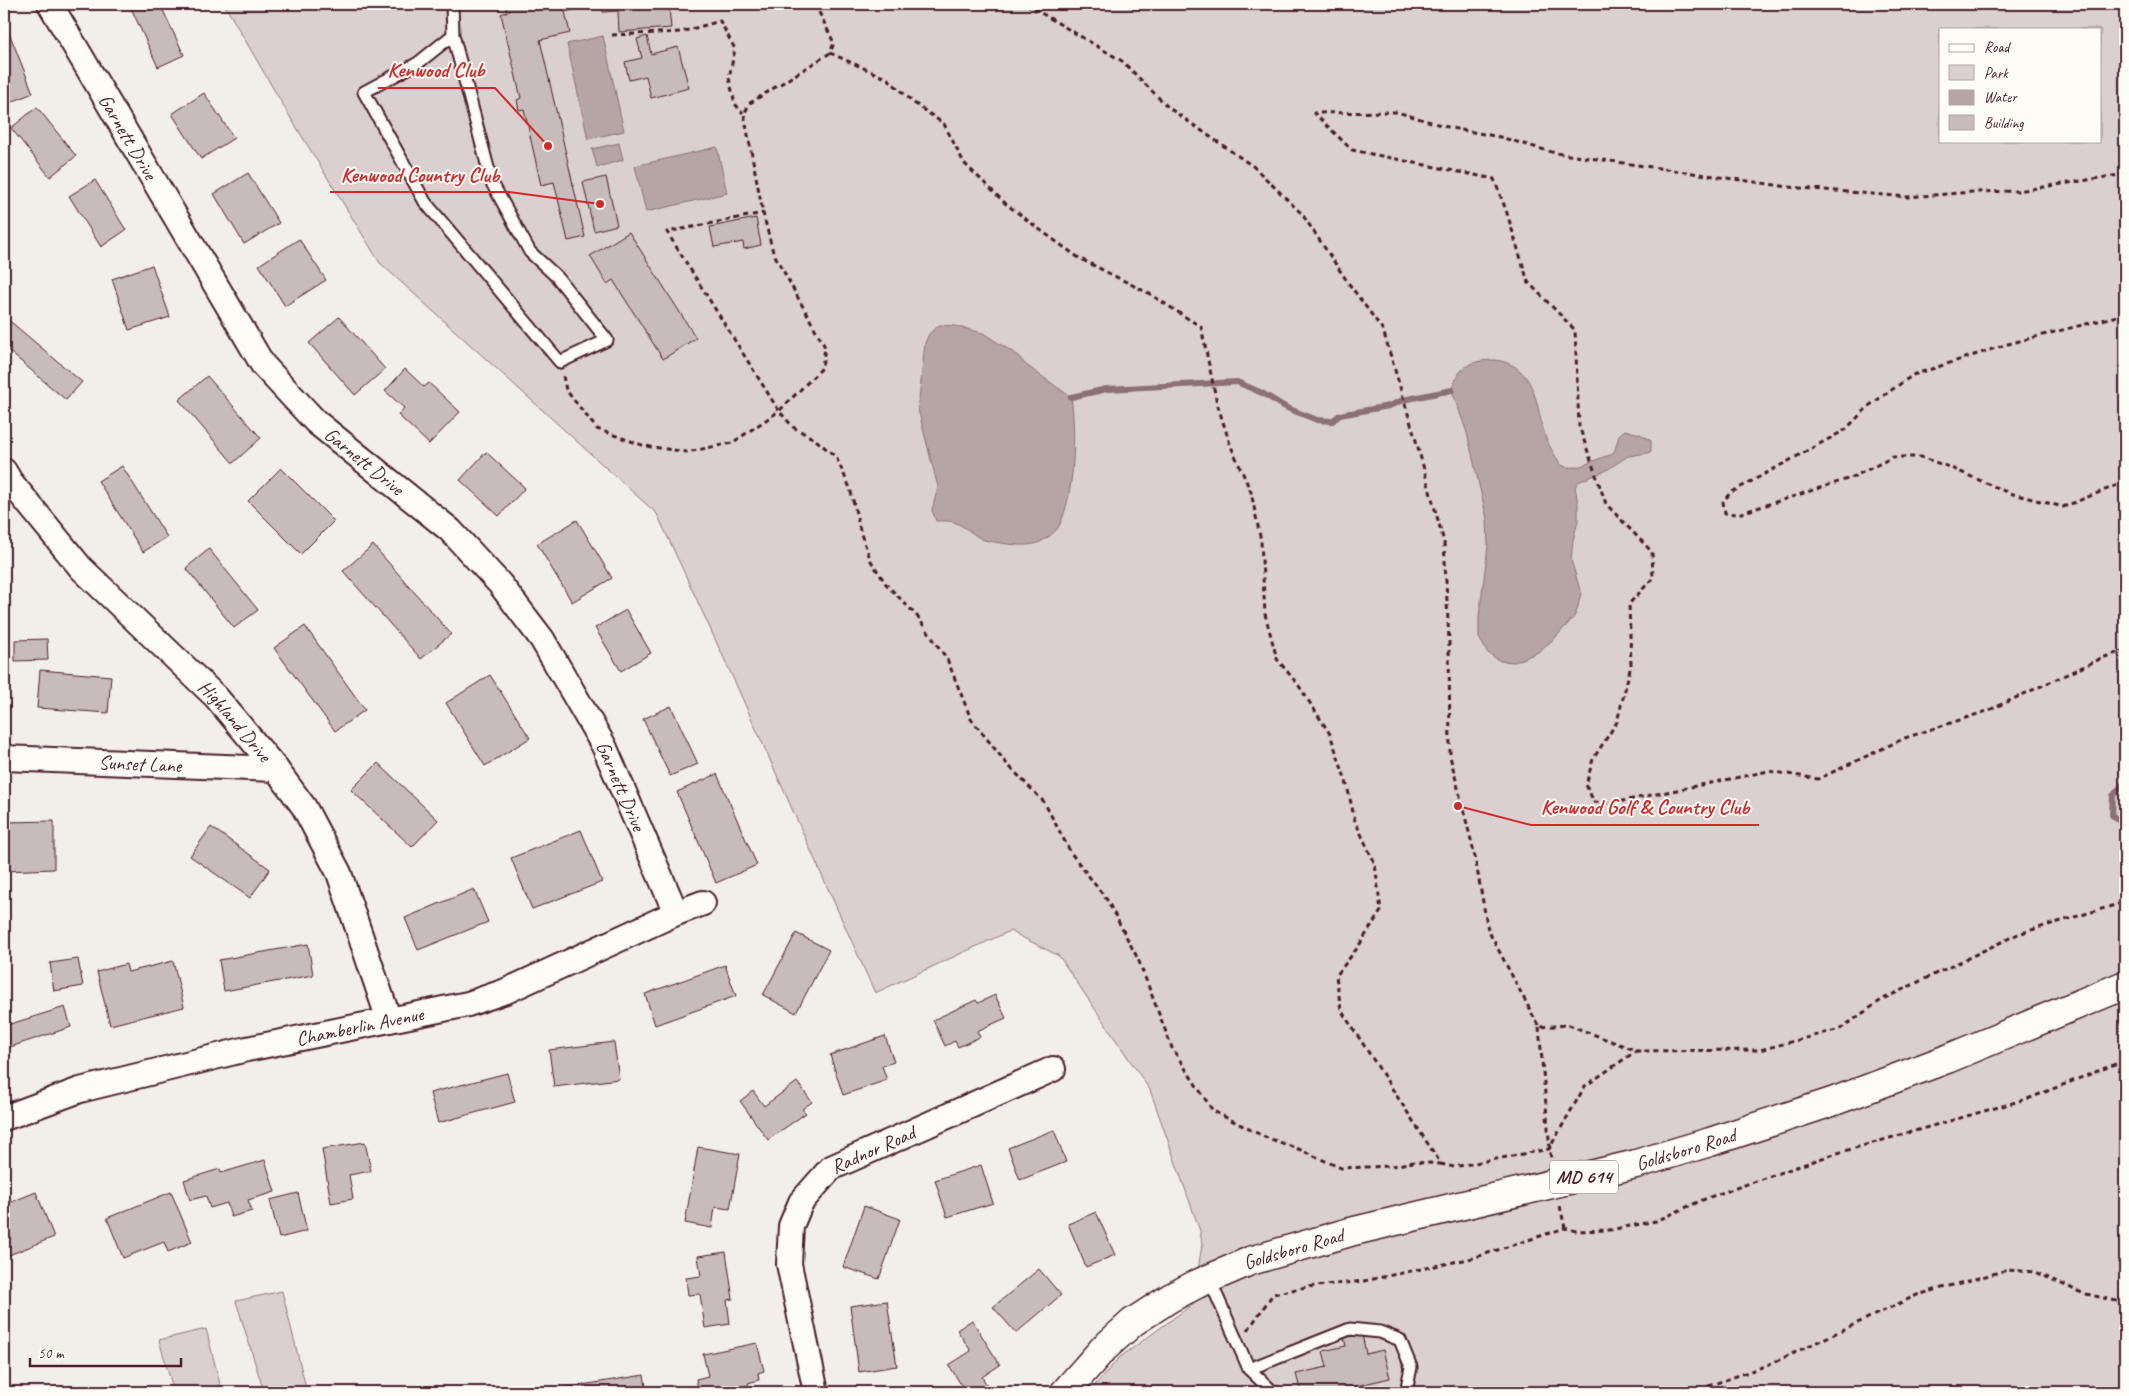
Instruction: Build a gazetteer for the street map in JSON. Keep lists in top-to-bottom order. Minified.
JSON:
{"streets":{"main road":["Goldsboro Road","MD 614"],"street":["Garnett Drive","Highland Drive","Sunset Lane","Chamberlin Avenue","Radnor Road"]},"crossings":[["Garnett Drive","Chamberlin Avenue"],["Highland Drive","Sunset Lane"],["Highland Drive","Chamberlin Avenue"]],"places":["Kenwood Club","Kenwood Country Club","Kenwood Golf & Country Club"],"legend":["Road","Park","Water","Building"],"scale_bar":"50 m"}
